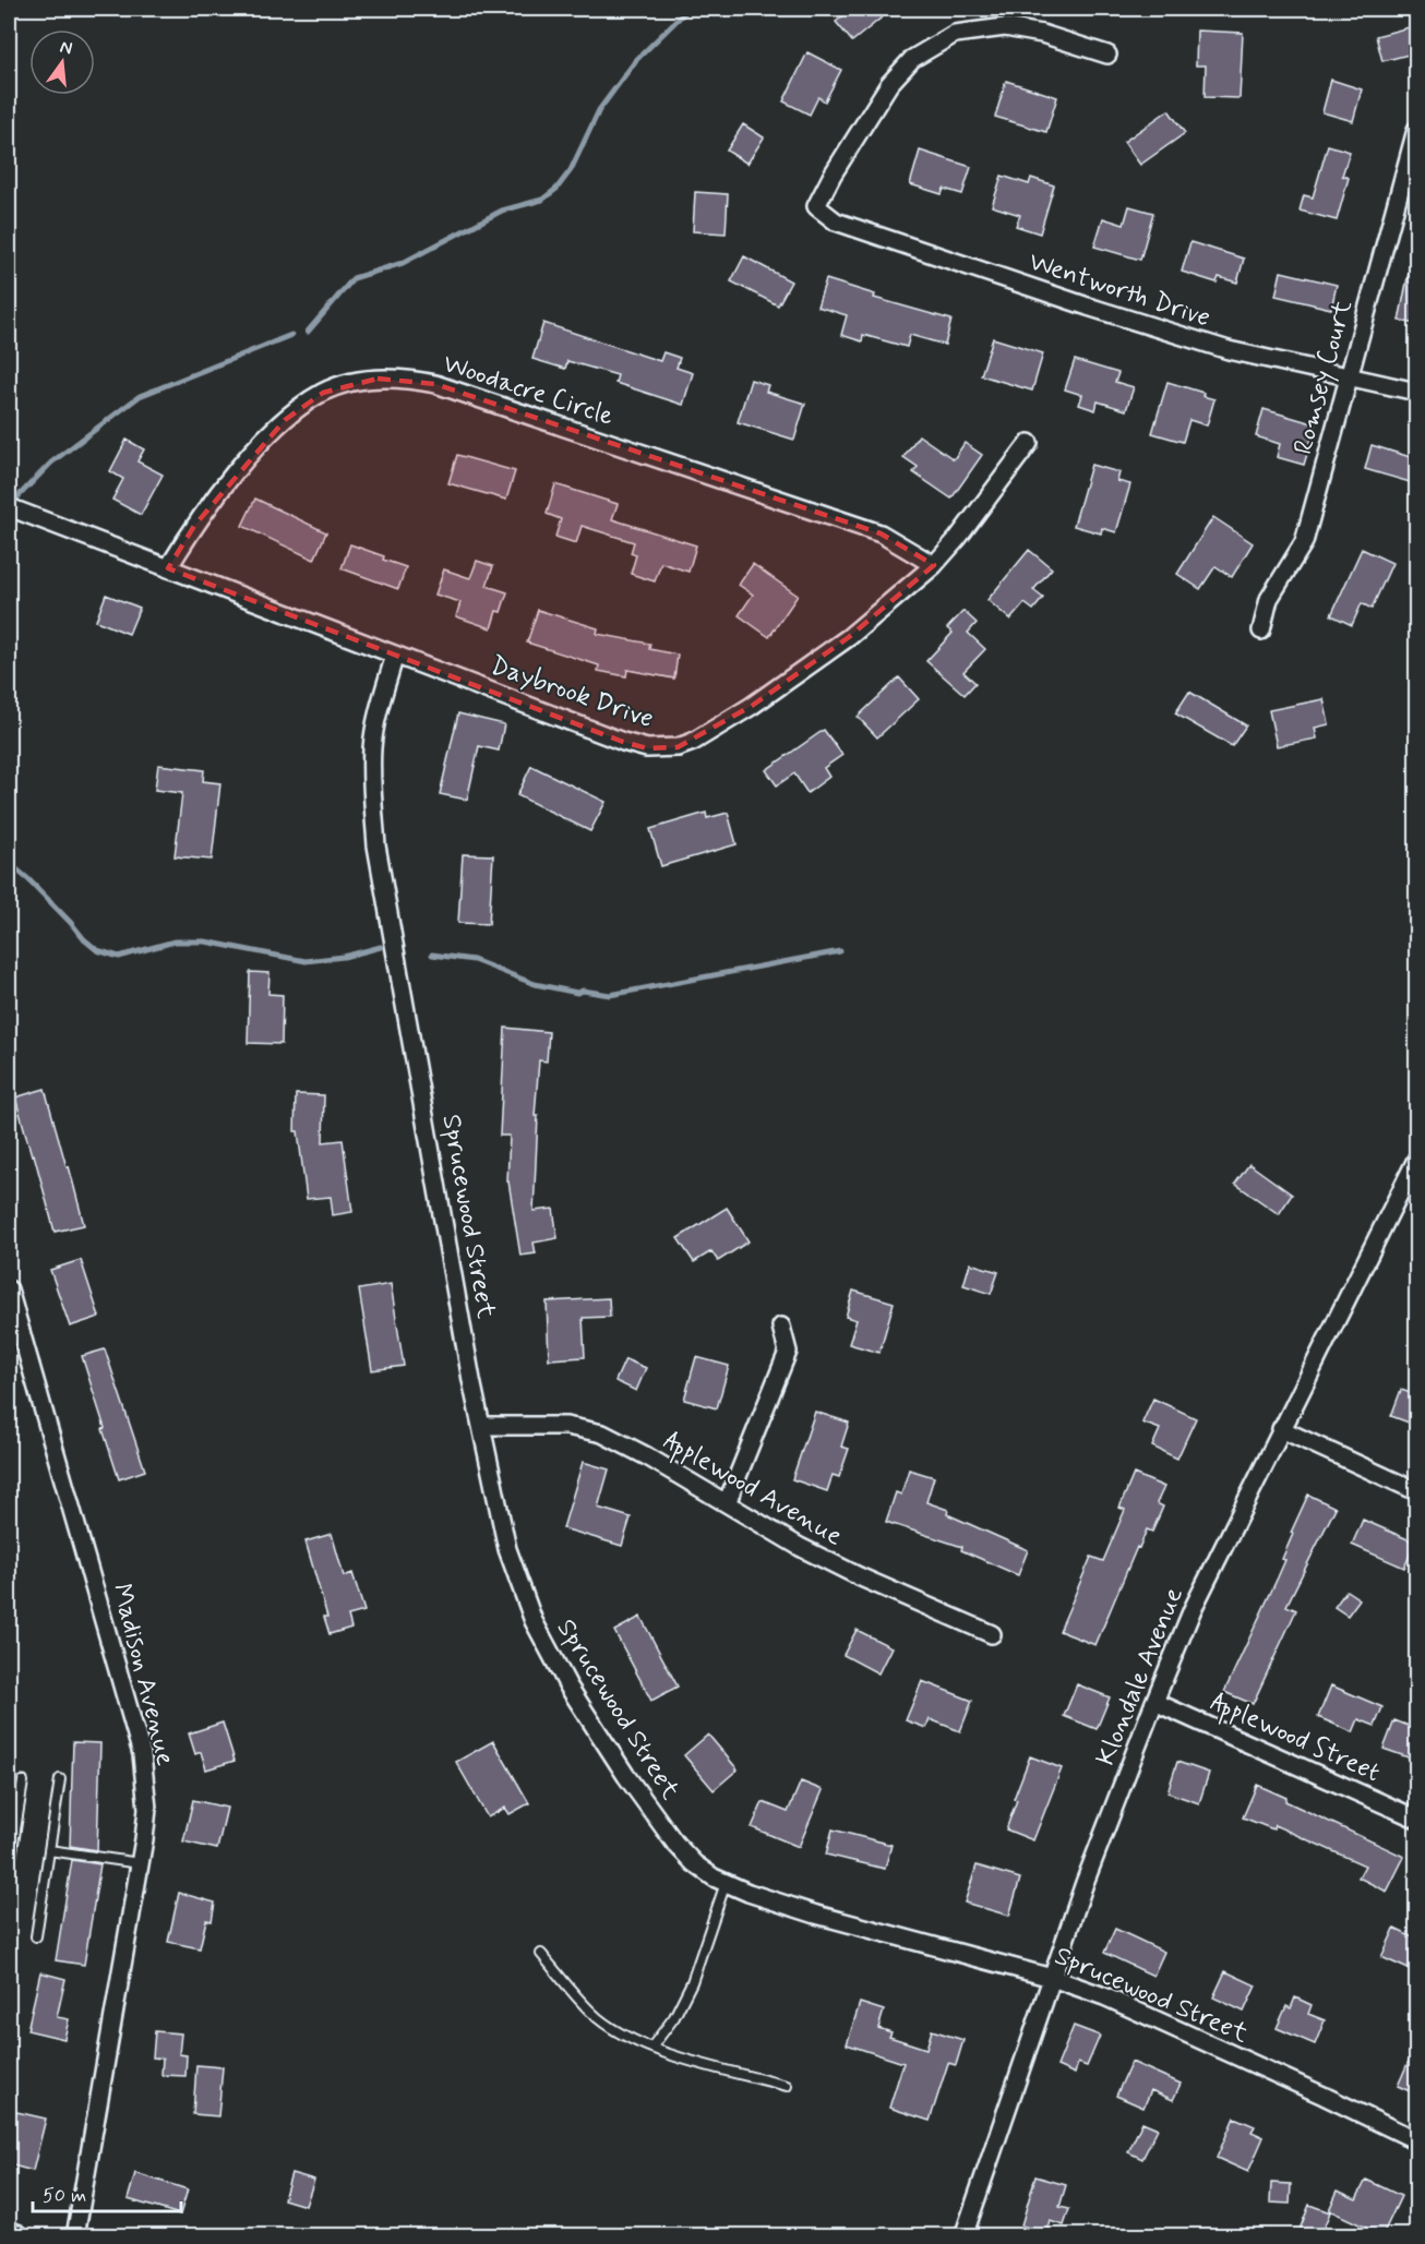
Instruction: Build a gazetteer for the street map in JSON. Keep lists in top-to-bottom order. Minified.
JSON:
{"streets":{"street":["Wentworth Drive","Romsey Court","Woodacre Circle","Daybrook Drive","Sprucewood Street","Applewood Avenue","Madison Avenue","Klondale Avenue","Applewood Street"]},"crossings":[["Wentworth Drive","Romsey Court"],["Woodacre Circle","Daybrook Drive"],["Daybrook Drive","Sprucewood Street"],["Sprucewood Street","Applewood Avenue"],["Sprucewood Street","Klondale Avenue"],["Klondale Avenue","Applewood Street"]],"scale_bar":"50 m","north":"top"}
